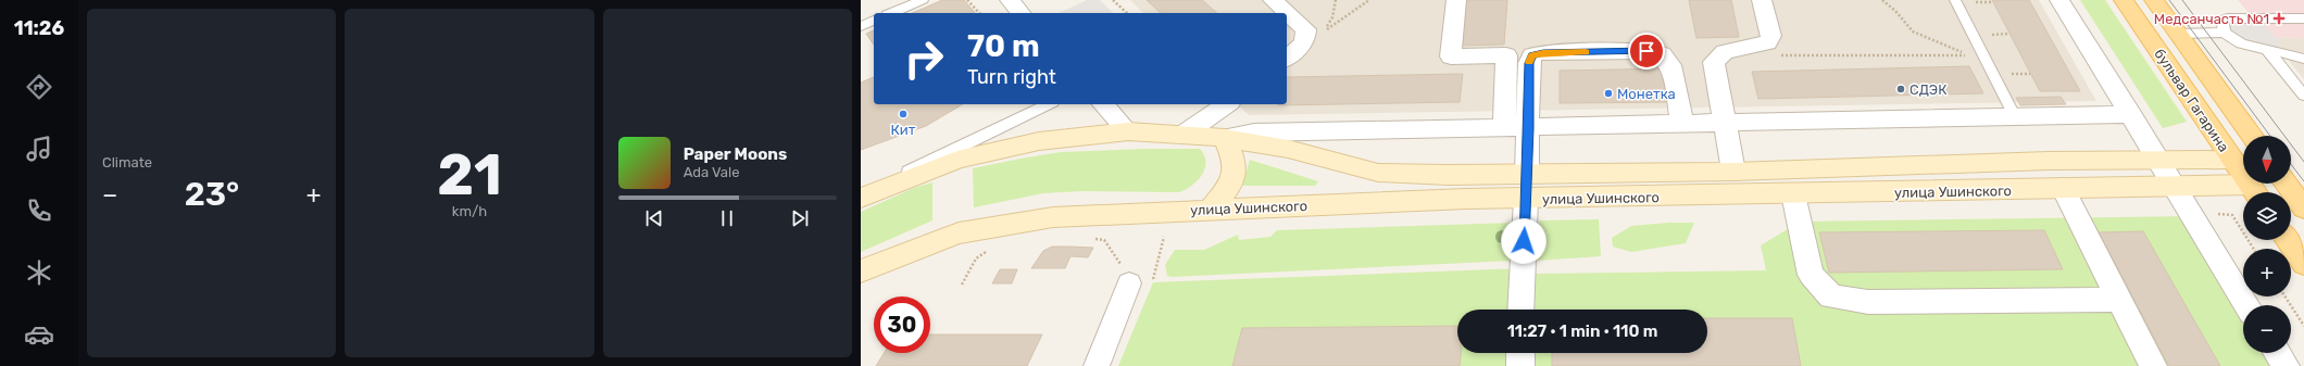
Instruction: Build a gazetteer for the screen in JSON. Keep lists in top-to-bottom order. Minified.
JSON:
{"streets":{"main road":["бульвар Гагарина","улица Ушинского"]},"places":{"health":["Медсанчасть №1"],"other":["СДЭК","Монетка","Кит"]},"north":"bottom","page":{"tabs":"11:26","tile":["Climate",["21","km/h"]],"turn":["70 m","Turn right"],"map_buttons":["+","−"],"song":["Paper Moons","Ada Vale"],"heat":["−","23°","+"],"limit":"30","trip":"11:27 · 1 min · 110 m"}}
